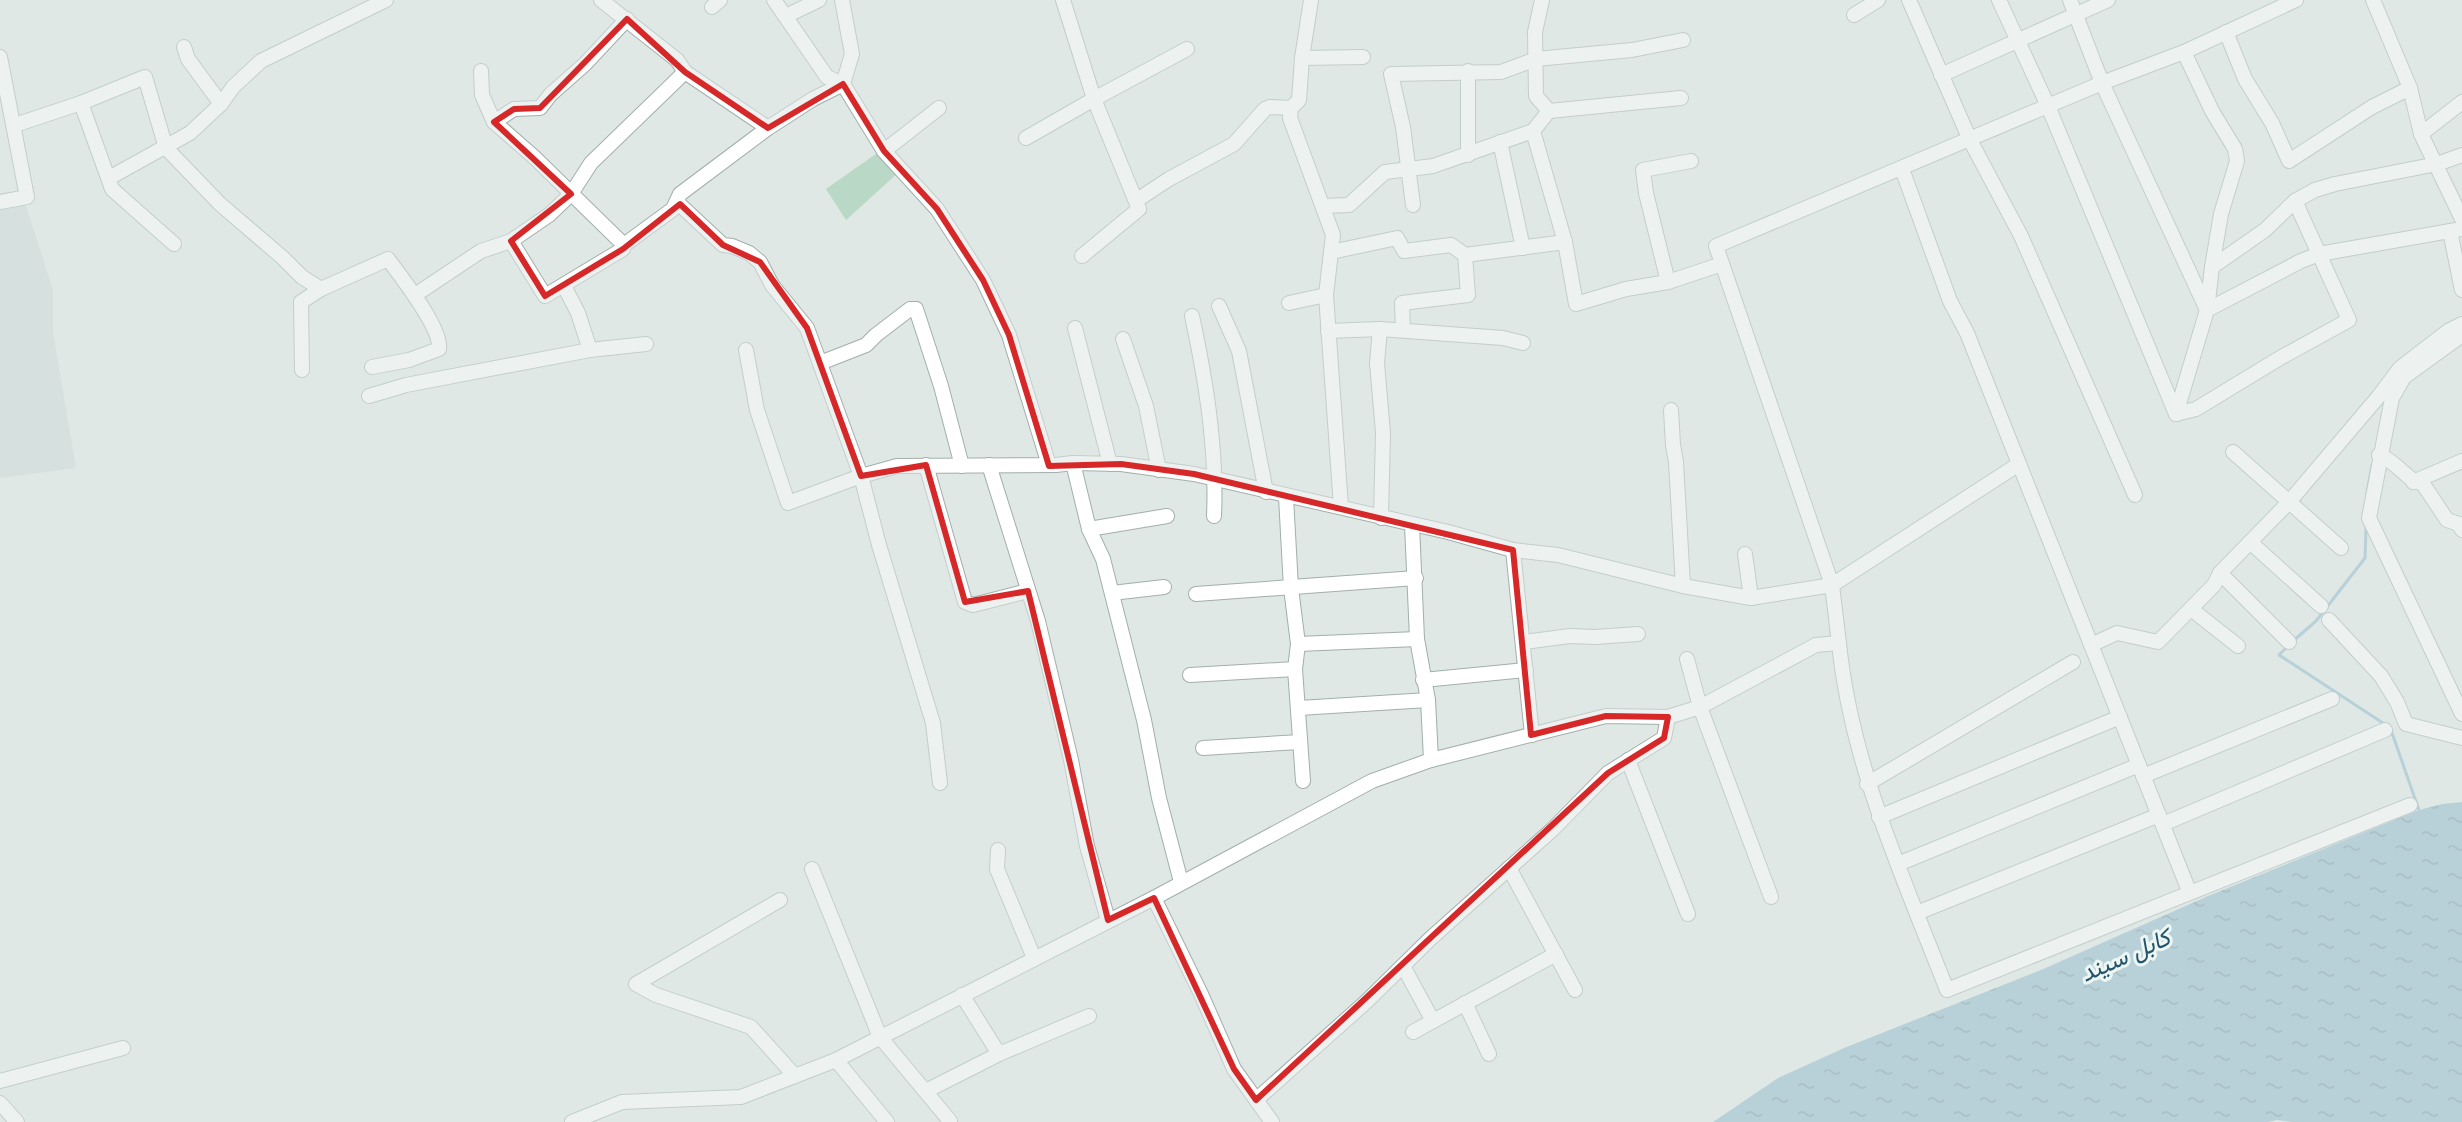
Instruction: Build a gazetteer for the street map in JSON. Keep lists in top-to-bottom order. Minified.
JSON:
{"water":["کابل سيند"]}
